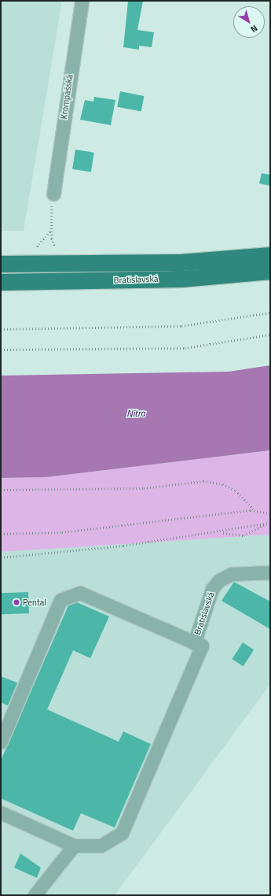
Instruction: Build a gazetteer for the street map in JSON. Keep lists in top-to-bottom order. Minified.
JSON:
{"streets":{"main road":["Bratislavská"],"street":["Krompašská"]},"water":["Nitra"],"places":["Pental"],"north":"bottom right"}
